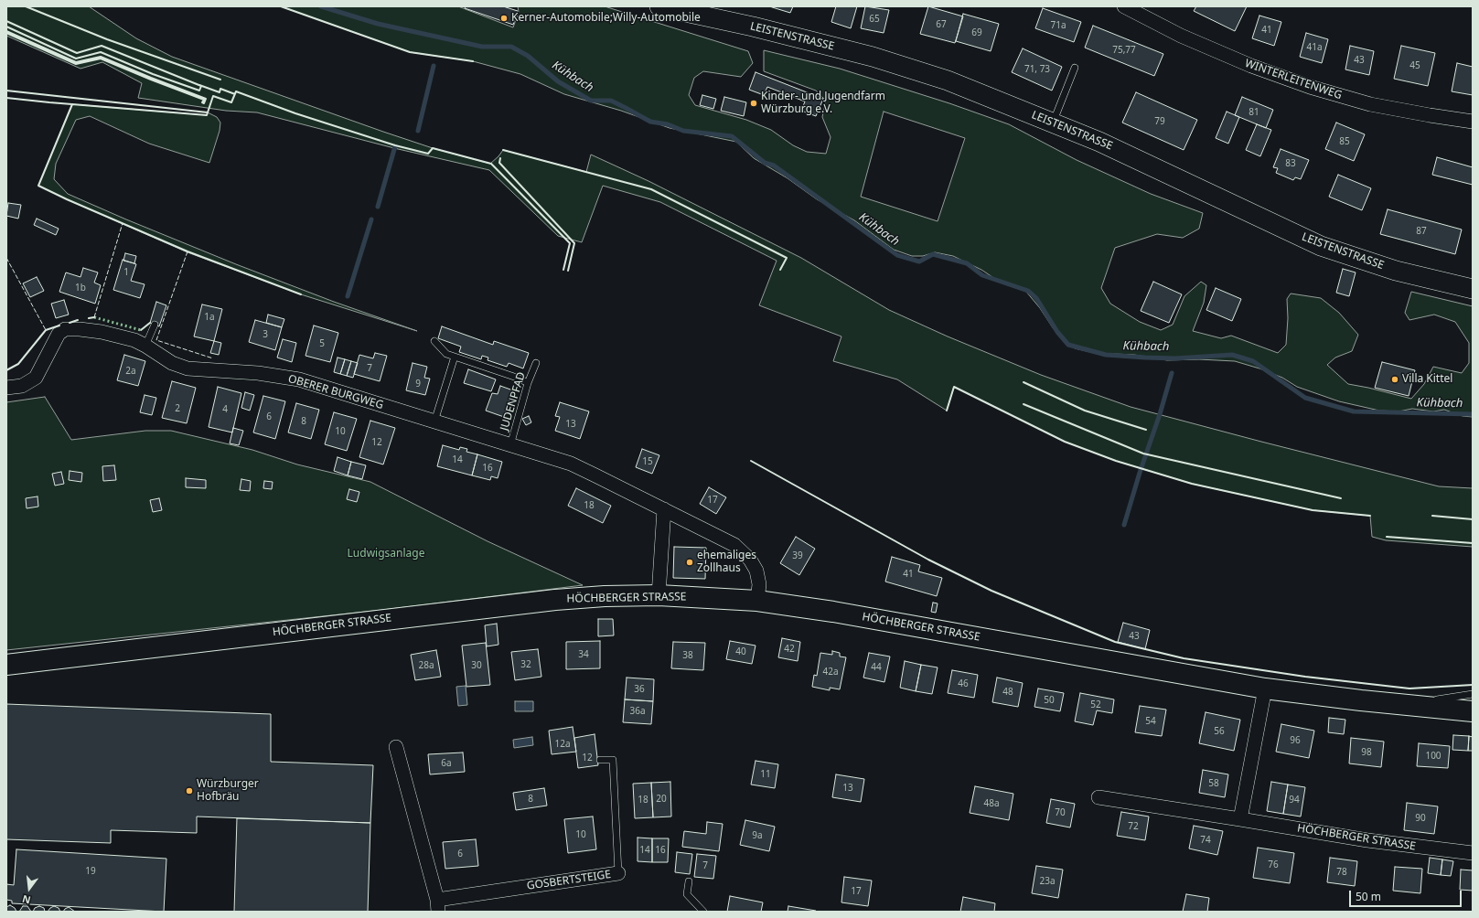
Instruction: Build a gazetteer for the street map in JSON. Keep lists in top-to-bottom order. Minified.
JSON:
{"streets":{"main road":["LEISTENSTRASSE","HÖCHBERGER STRASSE"],"street":["WINTERLEITENWEG","OBERER BURGWEG","GOSBERTSTEIGE"],"lane":["JUDENPFAD"]},"crossings":[["OBERER BURGWEG","JUDENPFAD"],["OBERER BURGWEG","HÖCHBERGER STRASSE"]],"water":["Kühbach"],"parks":["Ludwigsanlage"],"places":["Kerner-Automobile;Willy-Automobile","Kinder- und Jugendfarm Würzburg e.V.","Villa Kittel","ehemaliges Zollhaus","Würzburger Hofbräu"],"house_numbers":["65","67","71a","41","69","41a","75,77","43","45","71, 73","81","79","85","83","87","1","1b","1a","3","5","7","2a","9","2","4","6","8","13","10","12","14","15","16","17","18","39","41","43","42","40","34","38","32","28a","30","44","42a","46","36","48","50","52","36a","54","56","96","12a","98","100","12","6a","11","58","13","8","20","18","94","48a","70","90","72","10","9a","74","14","16","6","76","7","19","78","23a","17"],"scale_bar":"50 m","north":"bottom"}
